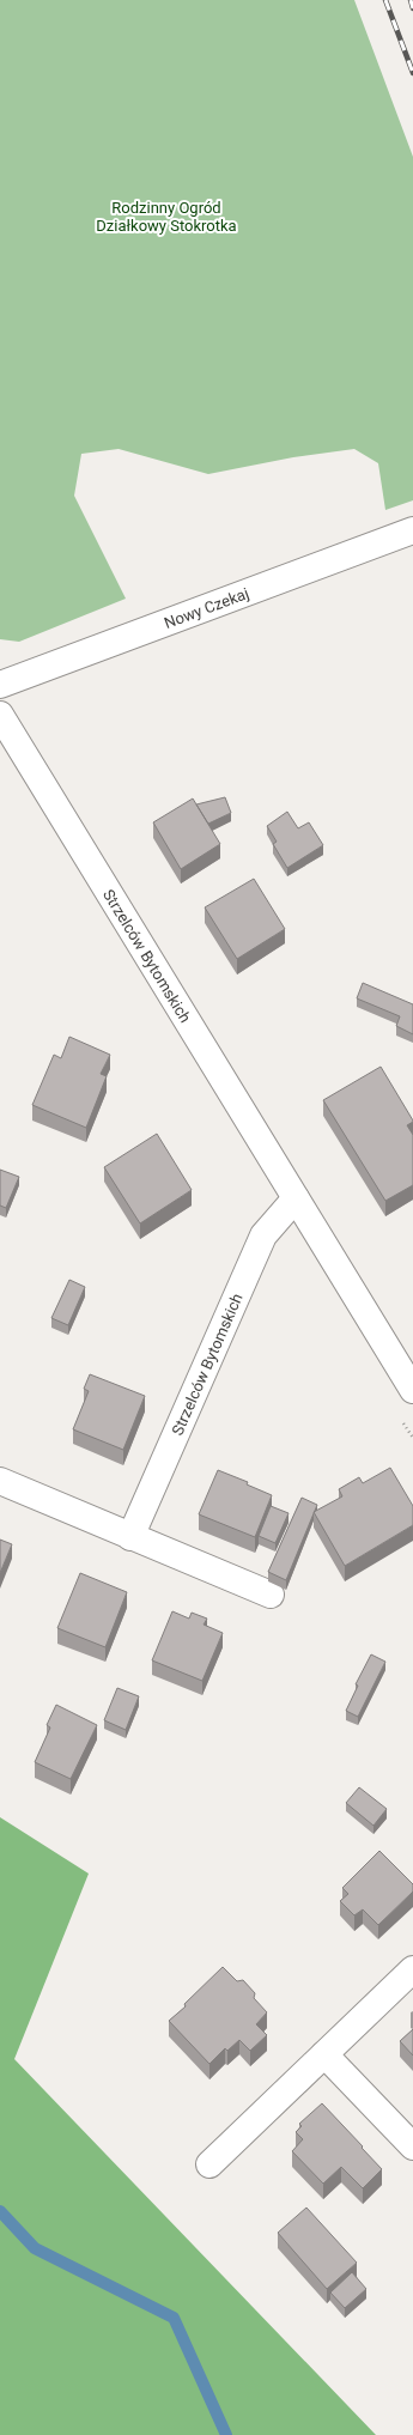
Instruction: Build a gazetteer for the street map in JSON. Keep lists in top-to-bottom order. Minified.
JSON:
{"streets":{"street":["Nowy Czekaj","Strzelców Bytomskich"]},"parks":["Rodzinny Ogród Działkowy Stokrotka"]}
